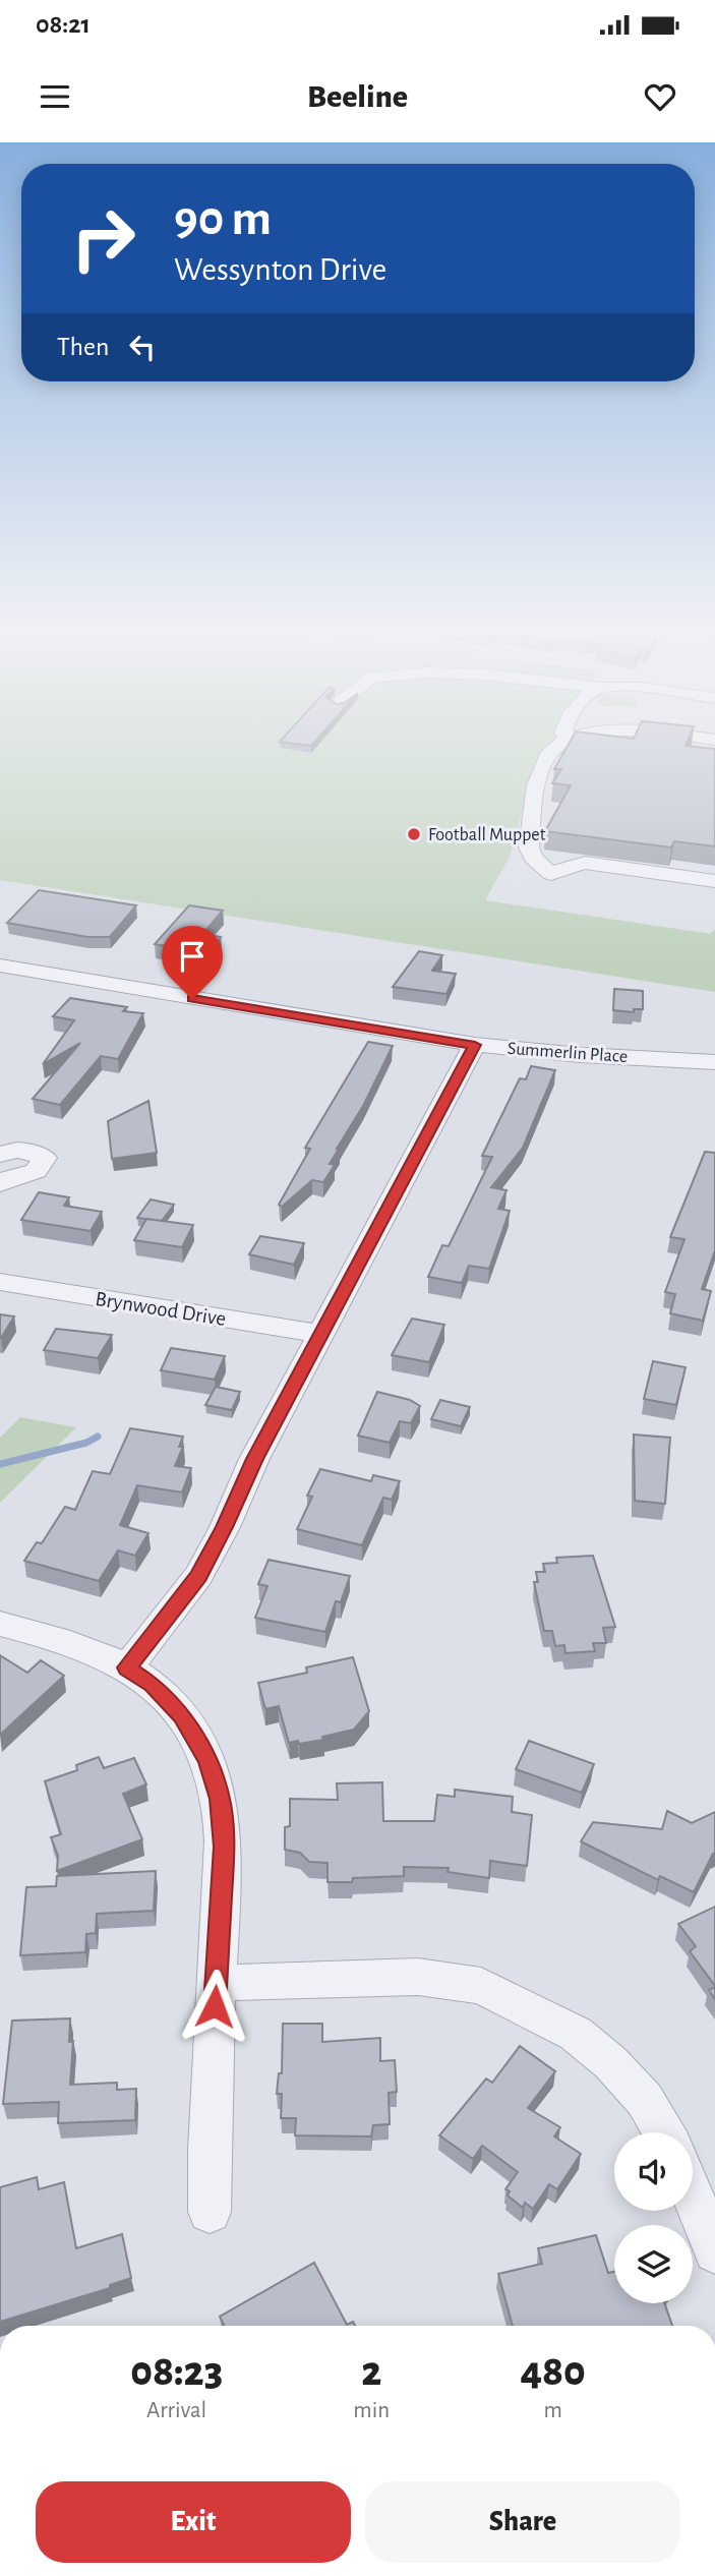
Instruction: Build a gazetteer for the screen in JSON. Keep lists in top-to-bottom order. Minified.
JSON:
{"streets":{"street":["Summerlin Place","Brynwood Drive"]},"places":["Football Muppet"],"page":{"status":"08:21","header":"Beeline","turn":["90 m","Wessynton Drive"],"then":"Then","eta":["08:23","Arrival","2","min","480","m"],"buttons":["Exit","Share"]}}
